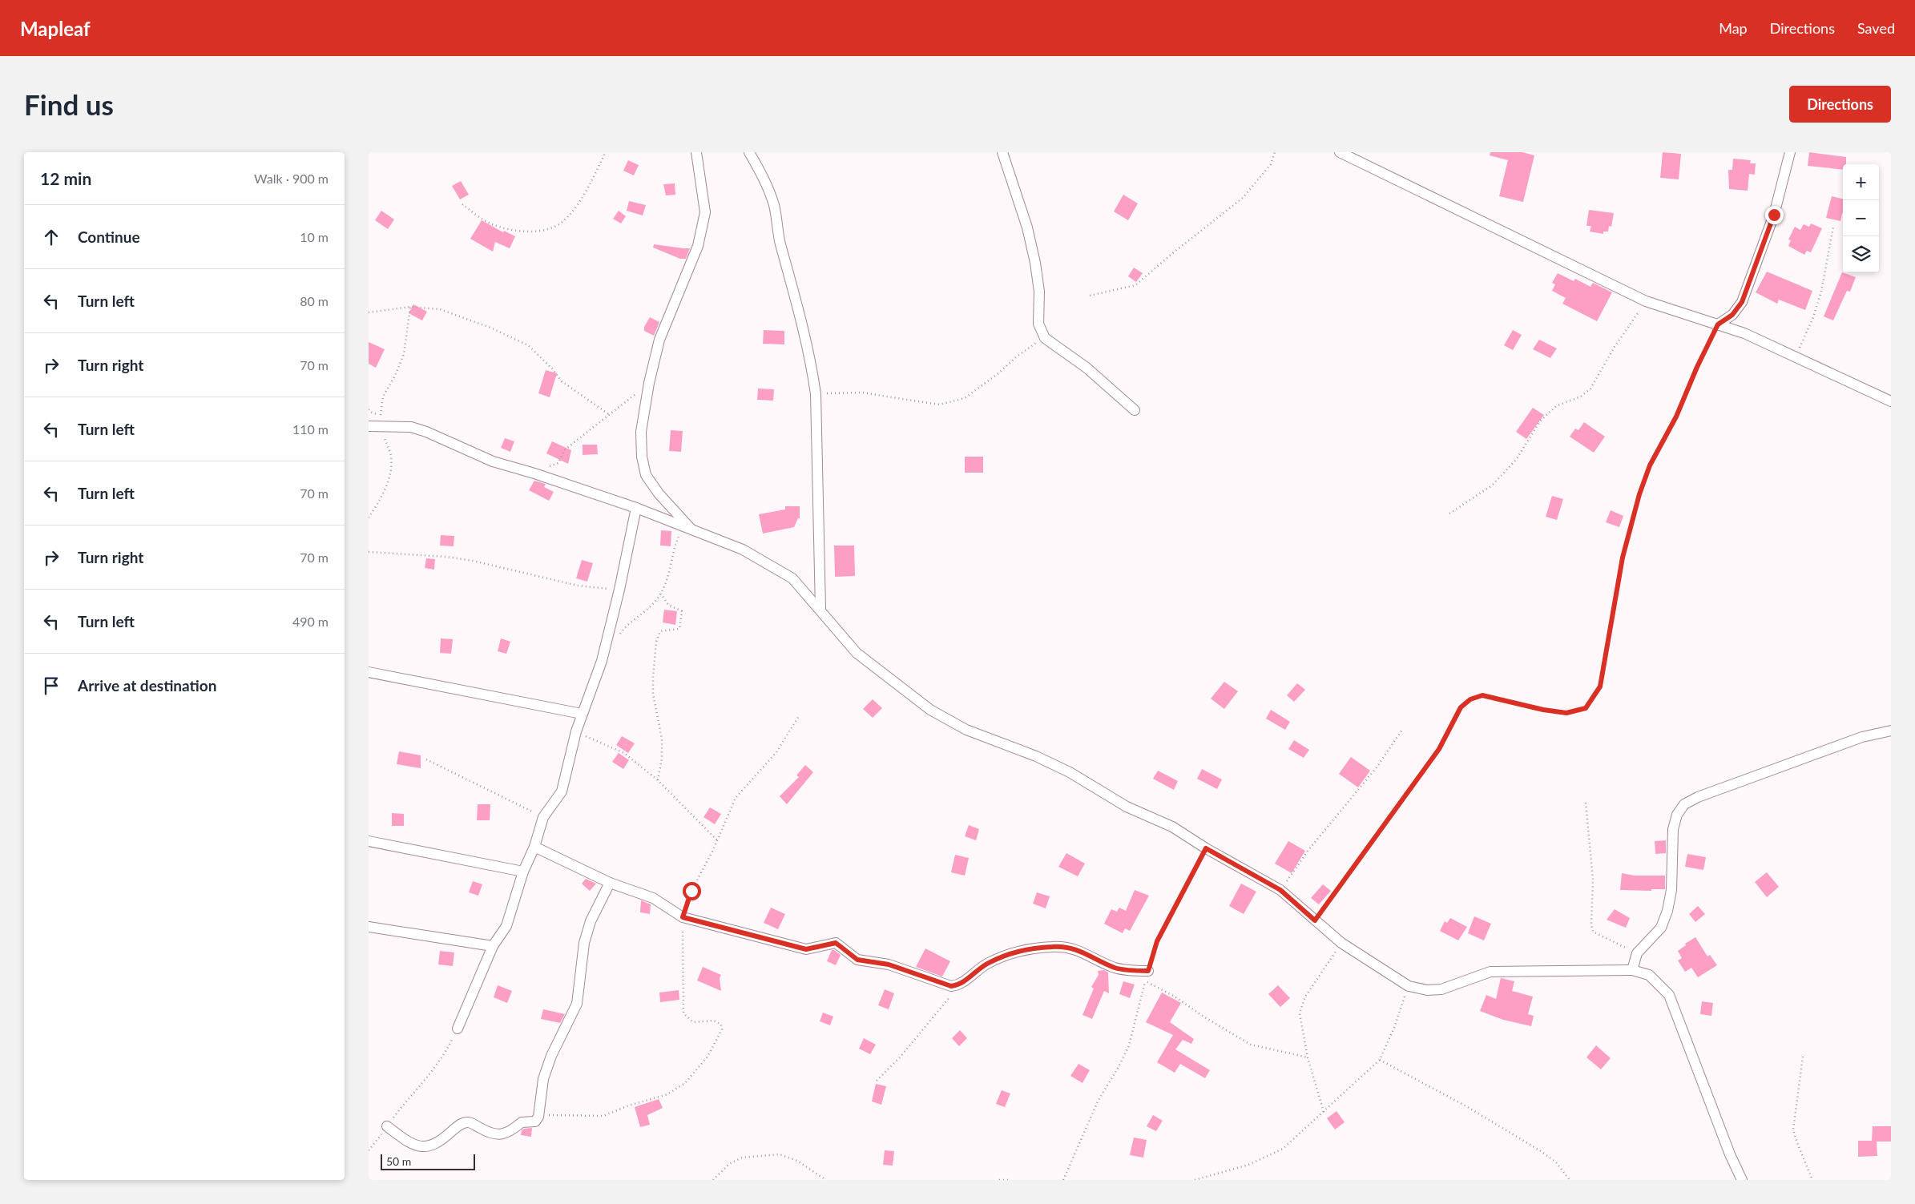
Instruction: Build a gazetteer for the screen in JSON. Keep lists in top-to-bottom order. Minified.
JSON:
{"scale_bar":"50 m","page":{"header":"Mapleaf","nav":["Map","Directions","Saved"],"buttons":"Directions","title":"Find us","heading":["12 min","Walk · 900 m"],"map_buttons":["+","−"],"list":[["Continue","10 m"],["Turn left","80 m"],["Turn right","70 m"],["Turn left","110 m"],["Turn left","70 m"],["Turn right","70 m"],["Turn left","490 m"],"Arrive at destination"],"scale":"50 m"}}
